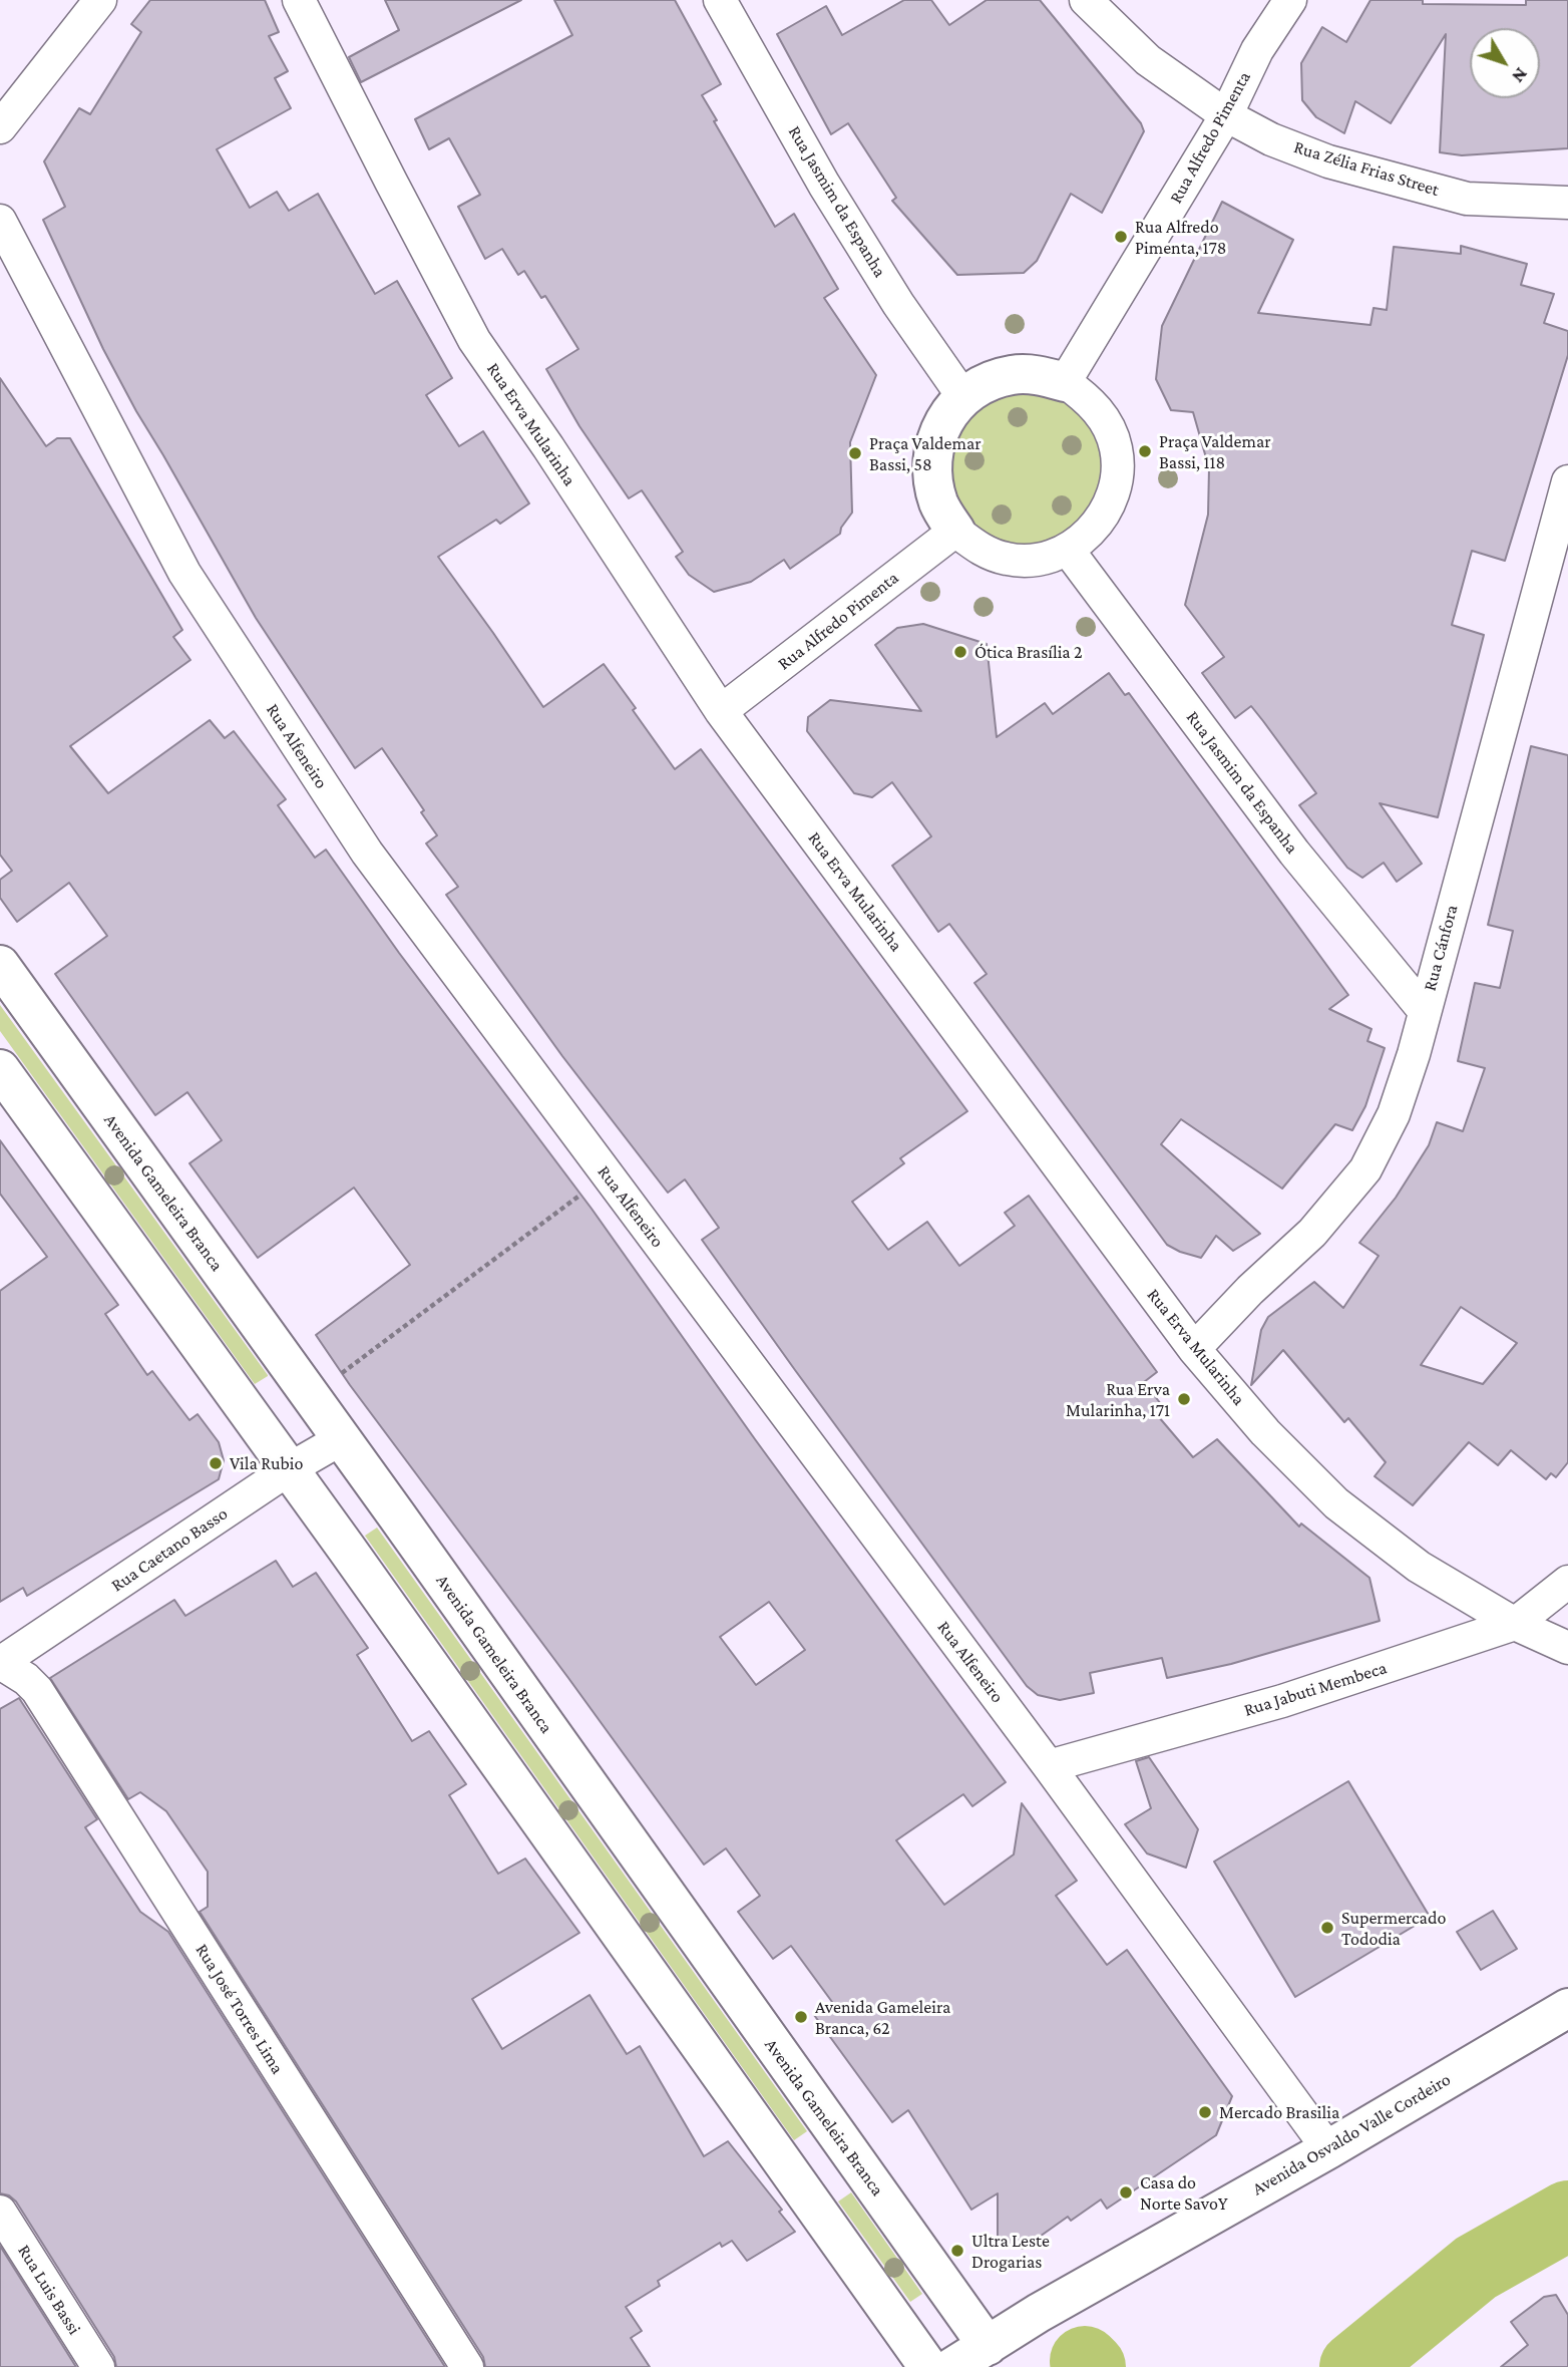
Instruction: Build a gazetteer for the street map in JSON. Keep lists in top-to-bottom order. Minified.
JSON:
{"streets":{"main road":["Avenida Gameleira Branca","Avenida Osvaldo Valle Cordeiro"],"street":["Rua Alfredo Pimenta","Rua Zélia Frias Street","Rua Jasmim da Espanha","Rua Erva Mularinha","Rua Alfeneiro","Rua Cánfora","Rua Caetano Basso","Rua Jabuti Membeca","Rua José Torres Lima","Rua Luis Bassi"]},"crossings":[["Rua Alfredo Pimenta","Rua Zélia Frias Street"],["Rua Alfredo Pimenta","Rua Jasmim da Espanha"],["Rua Alfredo Pimenta","Rua Erva Mularinha"],["Rua Jasmim da Espanha","Rua Cánfora"],["Rua Erva Mularinha","Rua Cánfora"],["Rua Erva Mularinha","Rua Jabuti Membeca"],["Rua Alfeneiro","Rua Jabuti Membeca"],["Rua Alfeneiro","Avenida Osvaldo Valle Cordeiro"],["Avenida Gameleira Branca","Rua Caetano Basso"],["Avenida Gameleira Branca","Avenida Osvaldo Valle Cordeiro"],["Rua Caetano Basso","Rua José Torres Lima"]],"places":["Rua Alfredo Pimenta, 178","Praça Valdemar Bassi, 118","Praça Valdemar Bassi, 58","Ótica Brasília 2","Rua Erva Mularinha, 171","Vila Rubio","Supermercado Tododia","Avenida Gameleira Branca, 62","Mercado Brasilia","Casa do Norte SavoY","Ultra Leste Drogarias"],"north":"bottom right"}
